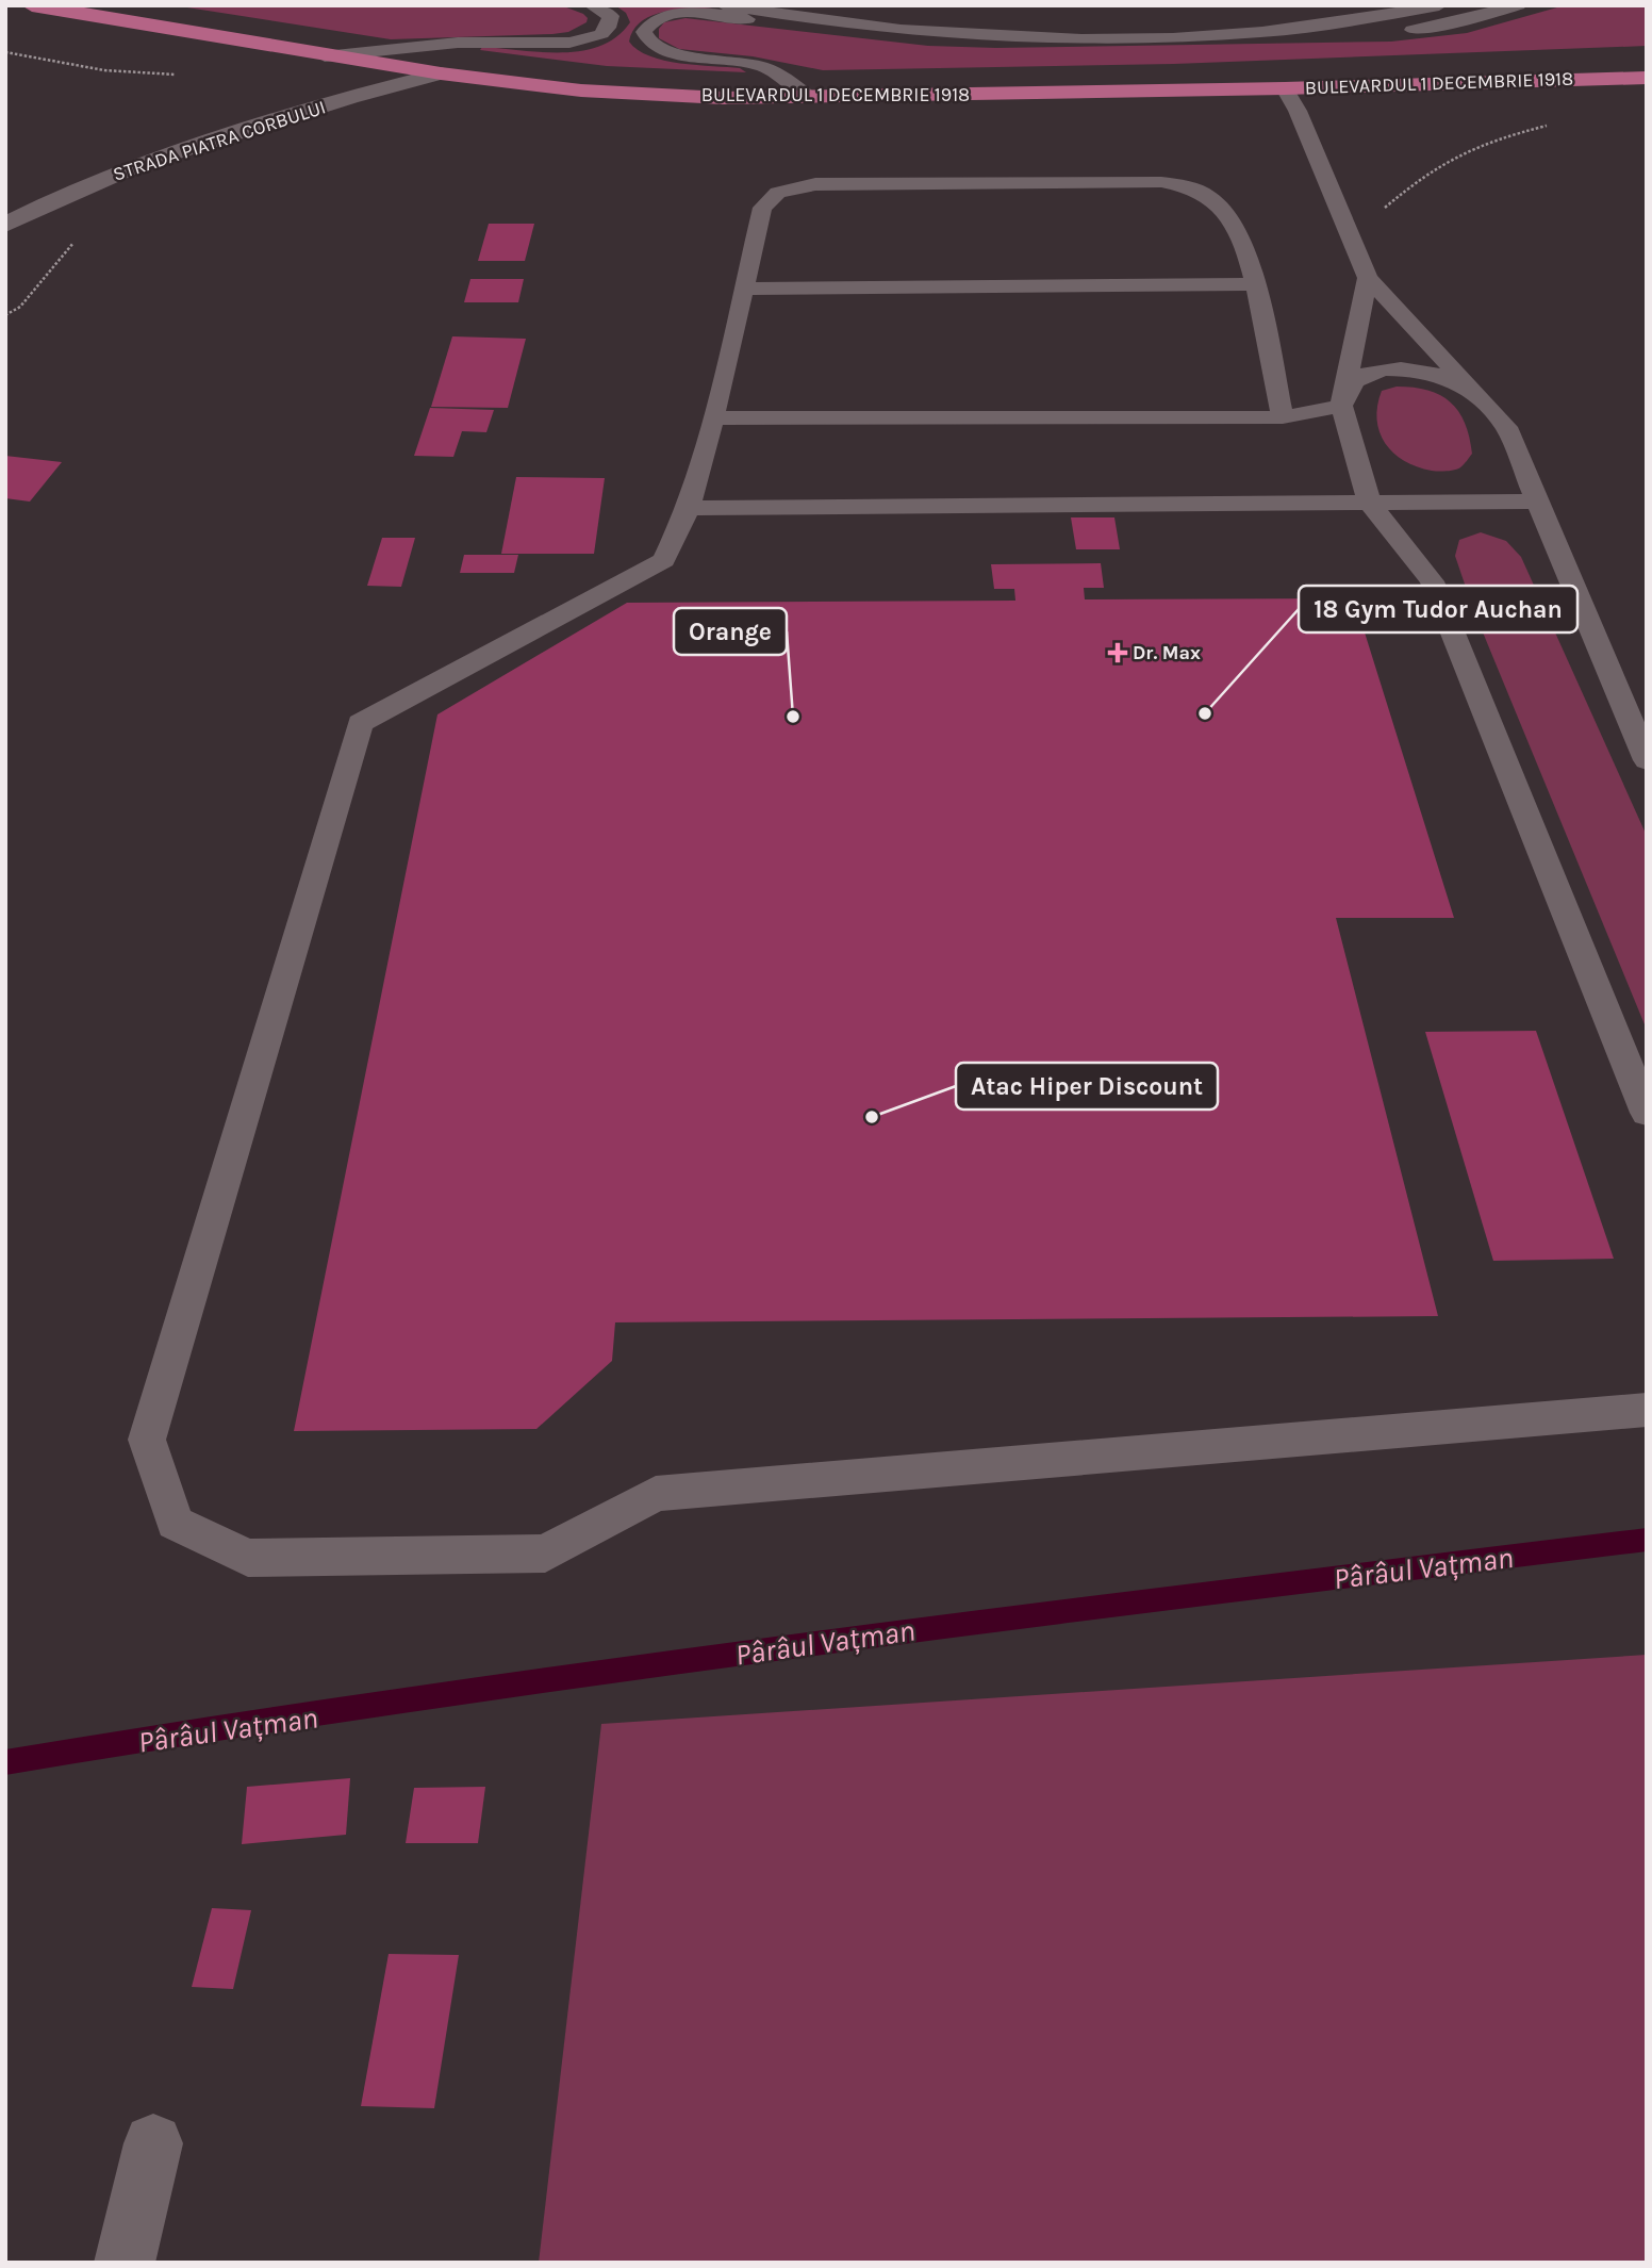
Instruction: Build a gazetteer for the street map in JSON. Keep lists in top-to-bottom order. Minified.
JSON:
{"streets":{"main road":["BULEVARDUL 1 DECEMBRIE 1918"],"street":["STRADA PIATRA CORBULUI"]},"crossings":[["BULEVARDUL 1 DECEMBRIE 1918","STRADA PIATRA CORBULUI"]],"water":["Pârâul Vațman"],"places":{"health":["Dr. Max"],"other":["18 Gym Tudor Auchan","Orange","Atac Hiper Discount"]}}
